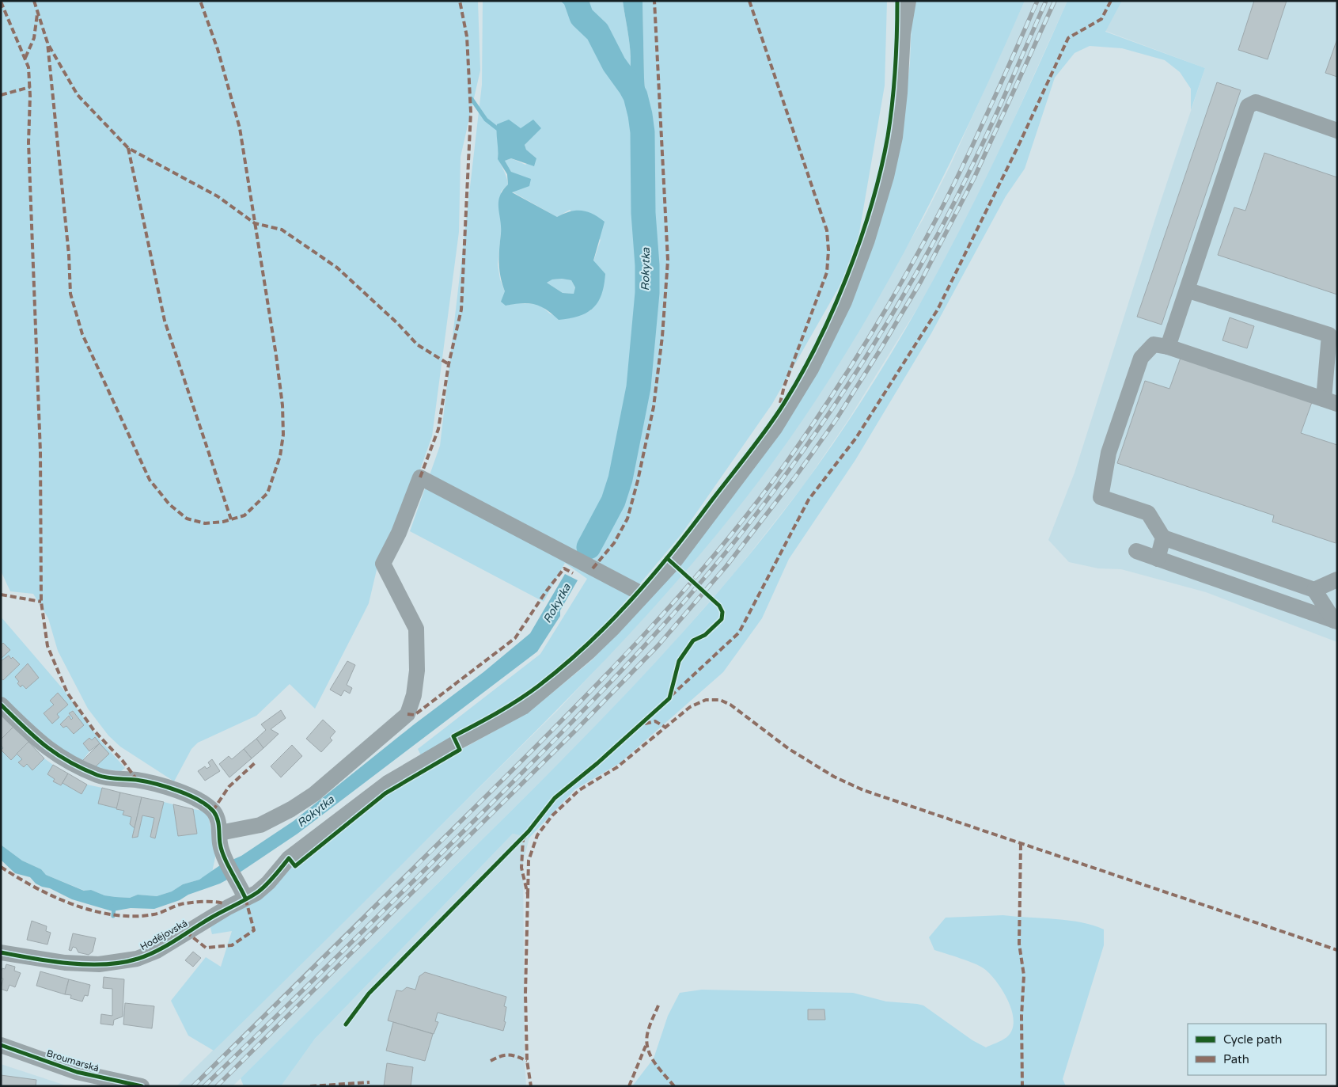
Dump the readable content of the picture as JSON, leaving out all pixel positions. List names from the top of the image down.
{
  "streets": {
    "street": ["Hodějovská", "Broumarská"]
  },
  "water": ["Rokytka"],
  "legend": ["Cycle path", "Path"]
}
